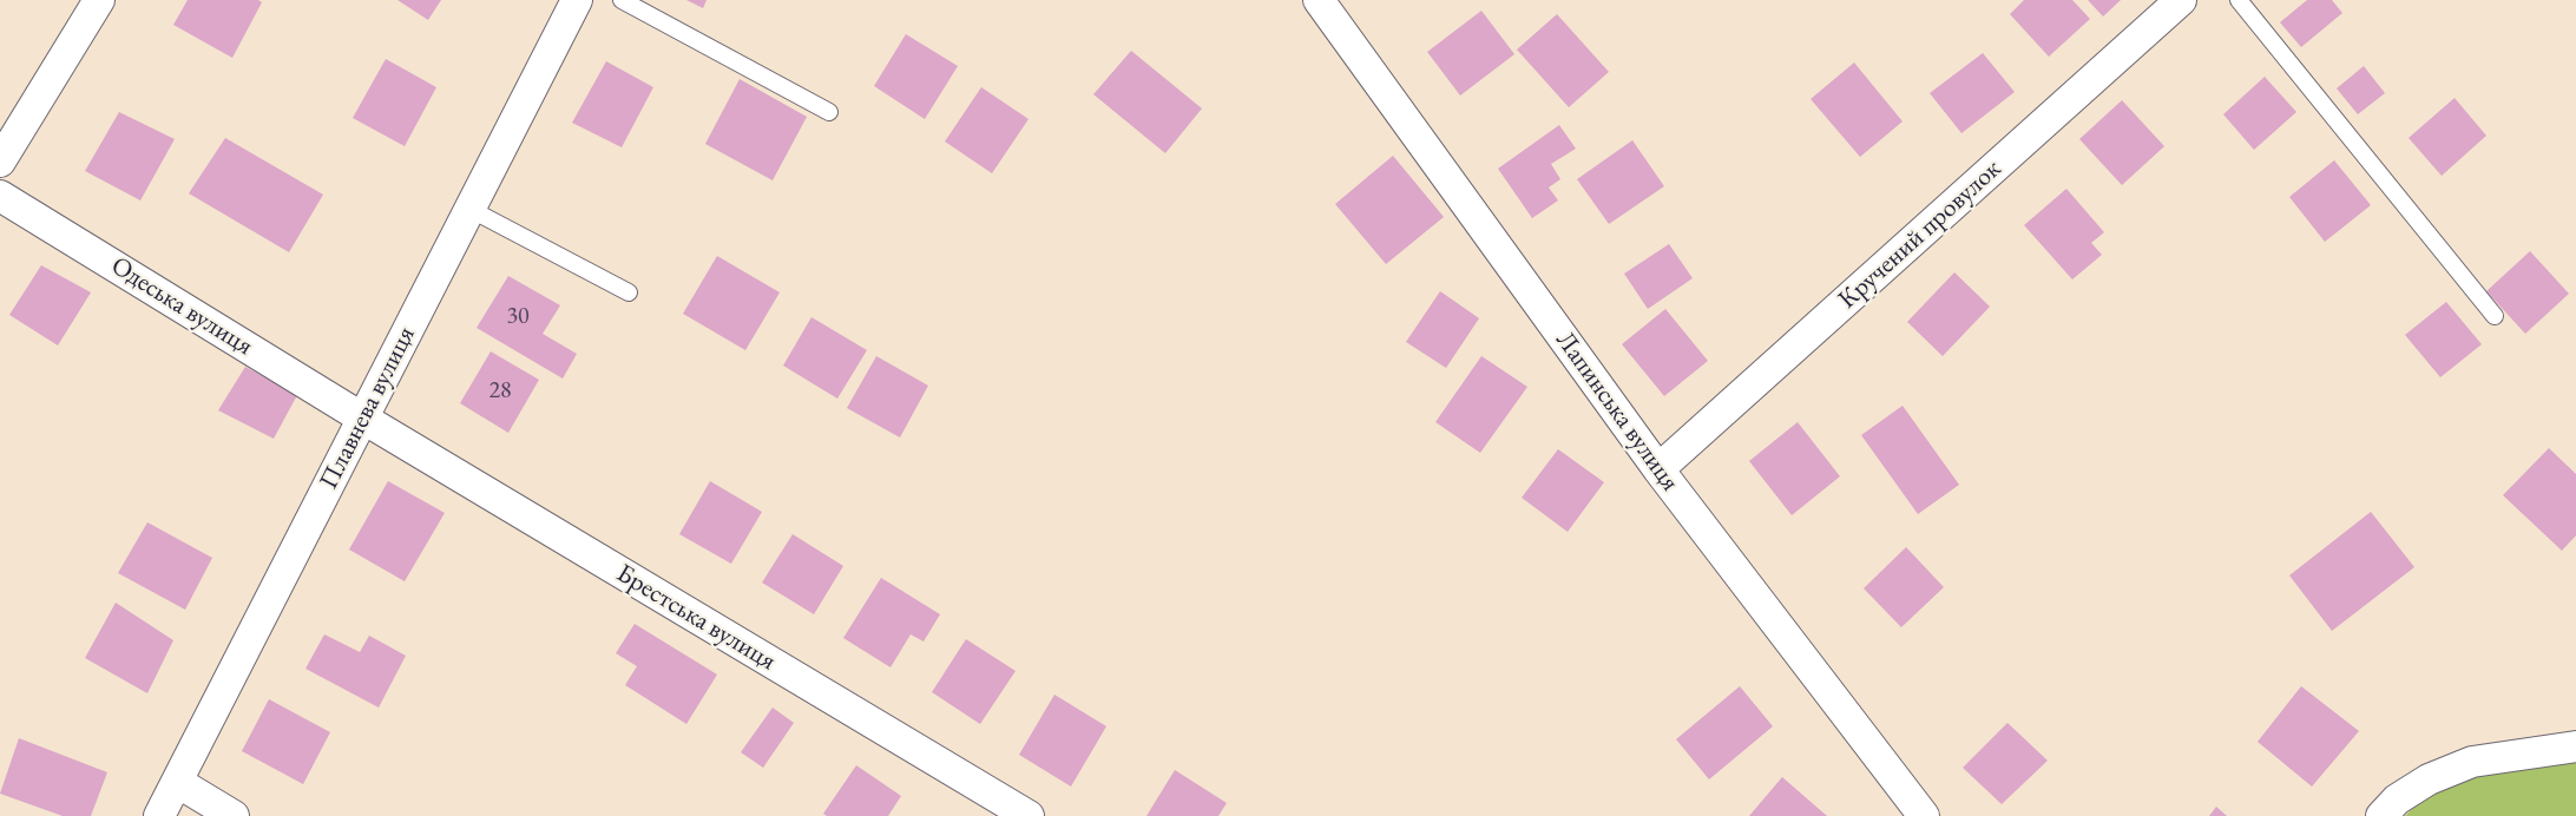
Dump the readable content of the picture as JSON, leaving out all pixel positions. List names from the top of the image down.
{
  "streets": {
    "street": [
      "Кручений провулок",
      "Одеська вулиця",
      "Плавнева вулиця",
      "Лапинська вулиця",
      "Брестська вулиця"
    ]
  },
  "crossings": [
    ["Кручений провулок", "Лапинська вулиця"],
    ["Одеська вулиця", "Плавнева вулиця"],
    ["Одеська вулиця", "Брестська вулиця"],
    ["Плавнева вулиця", "Брестська вулиця"]
  ],
  "house_numbers": ["30", "28"]
}
